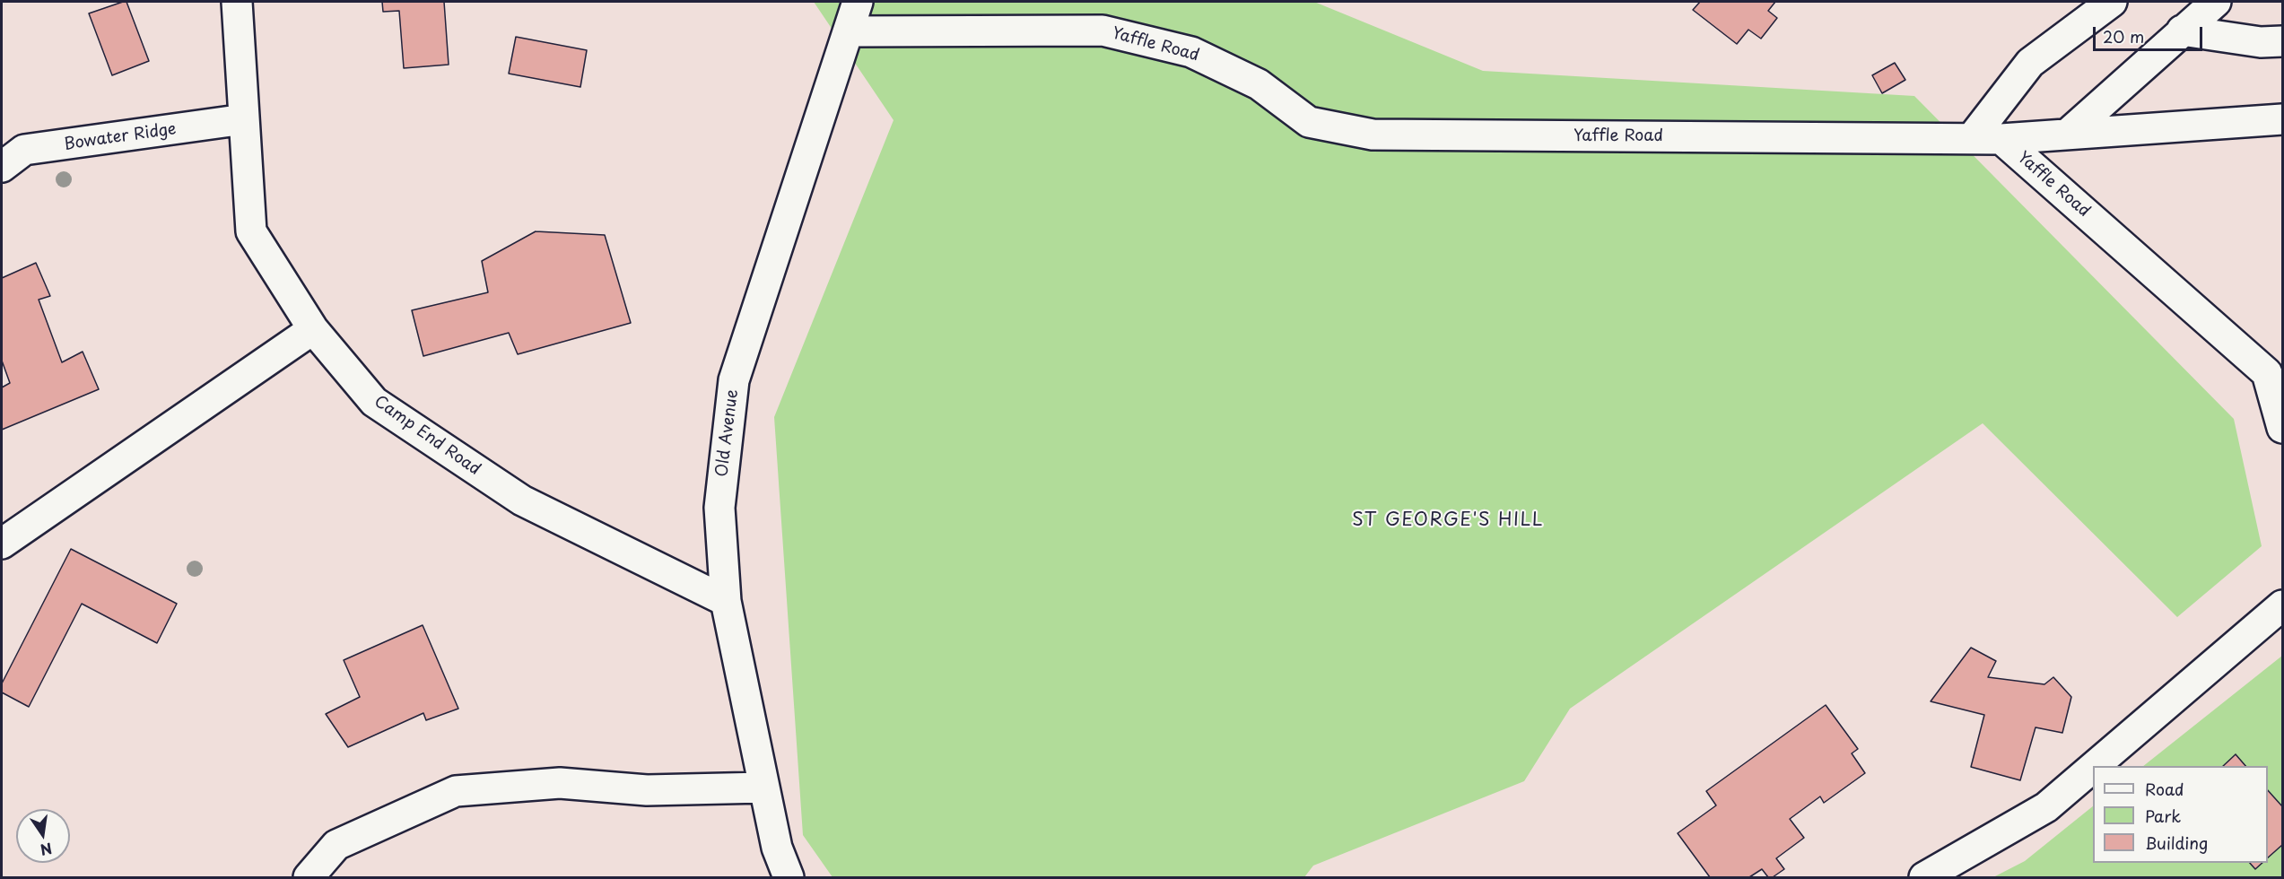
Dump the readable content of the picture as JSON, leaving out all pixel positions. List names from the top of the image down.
{
  "streets": {
    "street": [
      "Yaffle Road",
      "Bowater Ridge",
      "Old Avenue",
      "Camp End Road"
    ]
  },
  "crossings": [
    ["Yaffle Road", "Old Avenue"],
    ["Bowater Ridge", "Camp End Road"],
    ["Old Avenue", "Camp End Road"]
  ],
  "districts": ["ST GEORGE'S HILL"],
  "legend": ["Road", "Park", "Building"],
  "scale_bar": "20 m",
  "north": "bottom"
}
